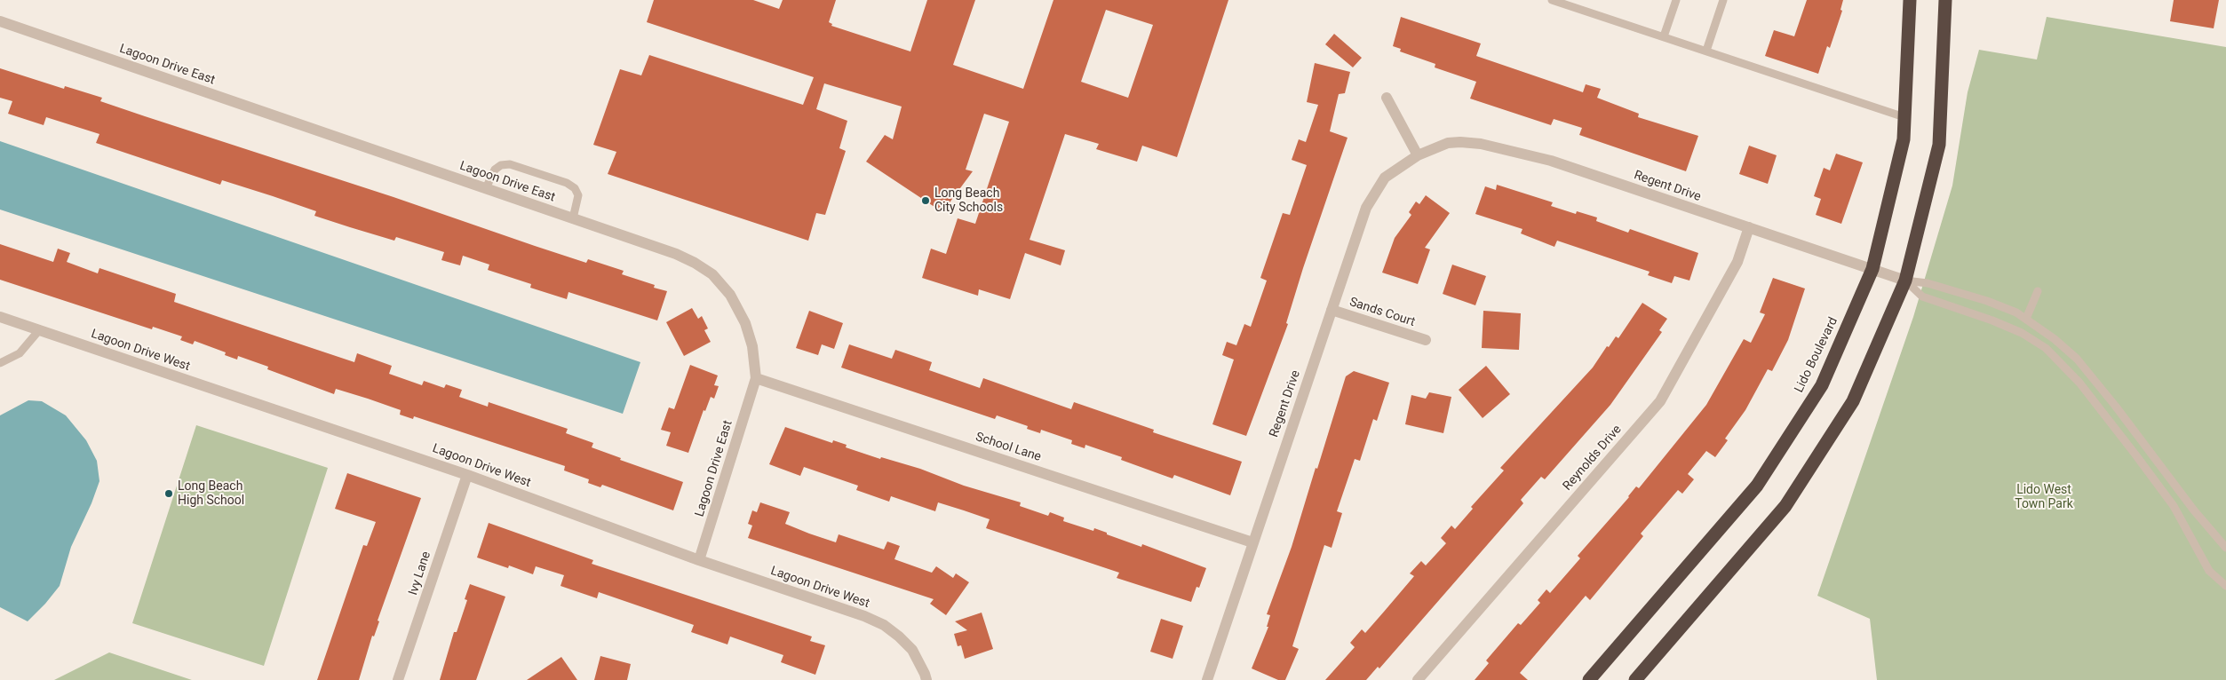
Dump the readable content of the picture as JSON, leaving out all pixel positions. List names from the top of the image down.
{
  "streets": {
    "highway": ["Lido Boulevard"],
    "street": [
      "Lagoon Drive East",
      "Regent Drive",
      "Sands Court",
      "Lagoon Drive West",
      "School Lane",
      "Reynolds Drive",
      "Ivy Lane"
    ]
  },
  "crossings": [
    ["Lagoon Drive East", "Lagoon Drive West"],
    ["Lagoon Drive East", "School Lane"],
    ["Regent Drive", "Sands Court"],
    ["Regent Drive", "Lido Boulevard"],
    ["Regent Drive", "School Lane"],
    ["Regent Drive", "Reynolds Drive"],
    ["Lagoon Drive West", "Ivy Lane"]
  ],
  "parks": ["Lido West Town Park"],
  "places": ["Long Beach City Schools", "Long Beach High School"]
}
